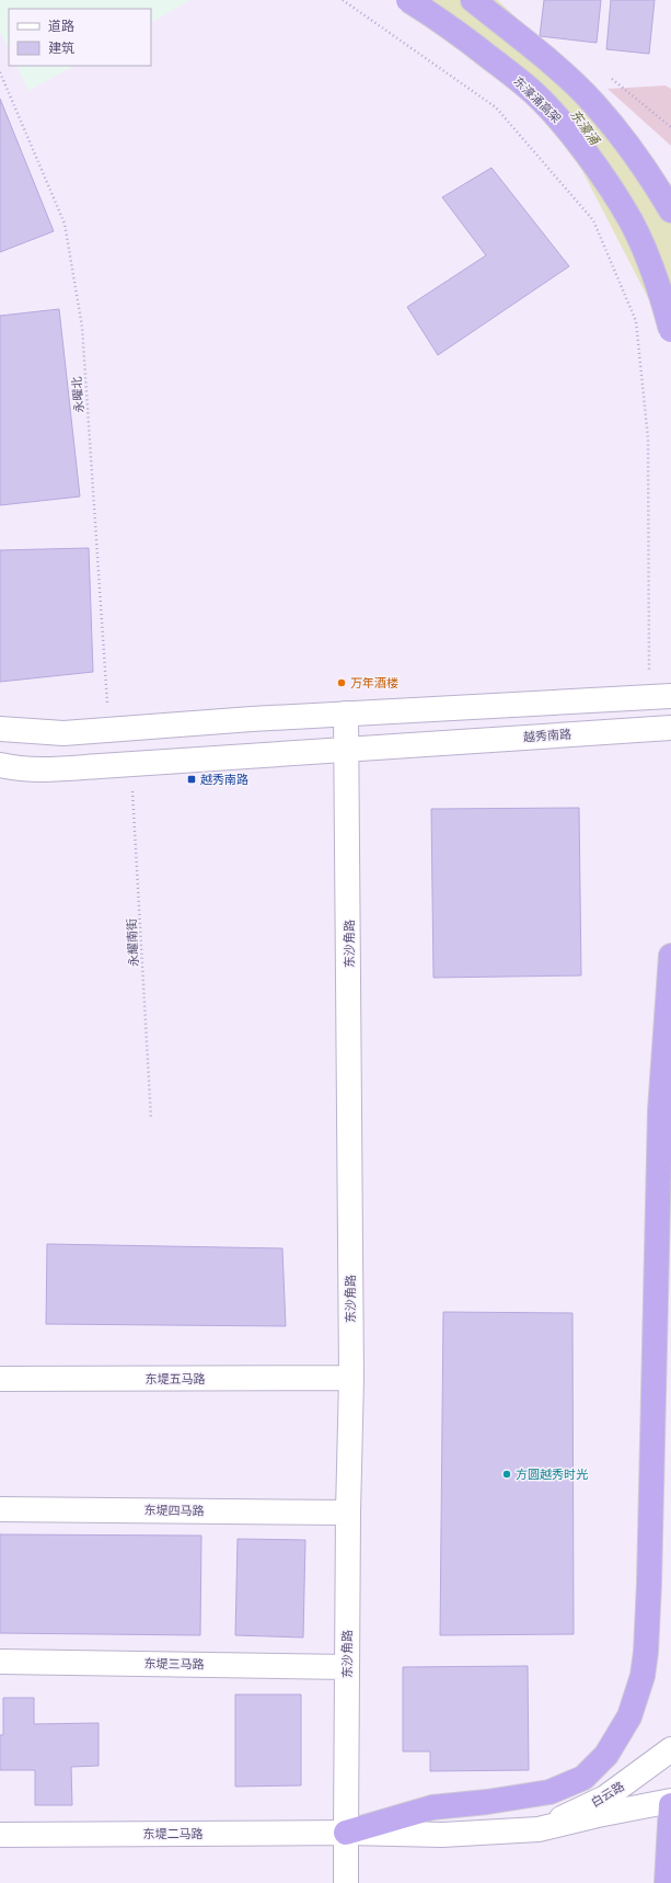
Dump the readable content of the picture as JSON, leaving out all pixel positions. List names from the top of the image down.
{
  "streets": {
    "highway": ["东濠涌高架"],
    "street": [
      "越秀南路",
      "东沙角路",
      "东堤五马路",
      "东堤四马路",
      "东堤三马路",
      "白云路",
      "东堤二马路"
    ],
    "path": ["永曜北", "永耀南街"]
  },
  "crossings": [
    ["越秀南路", "永耀南街"],
    ["越秀南路", "东沙角路"],
    ["东沙角路", "东堤五马路"],
    ["东沙角路", "东堤四马路"],
    ["东沙角路", "东堤三马路"],
    ["东沙角路", "东堤二马路"],
    ["白云路", "东堤二马路"]
  ],
  "water": ["东濠涌"],
  "places": {
    "other": ["万年酒楼", "方圆越秀时光"],
    "transit": ["越秀南路"]
  },
  "legend": ["道路", "建筑"]
}
